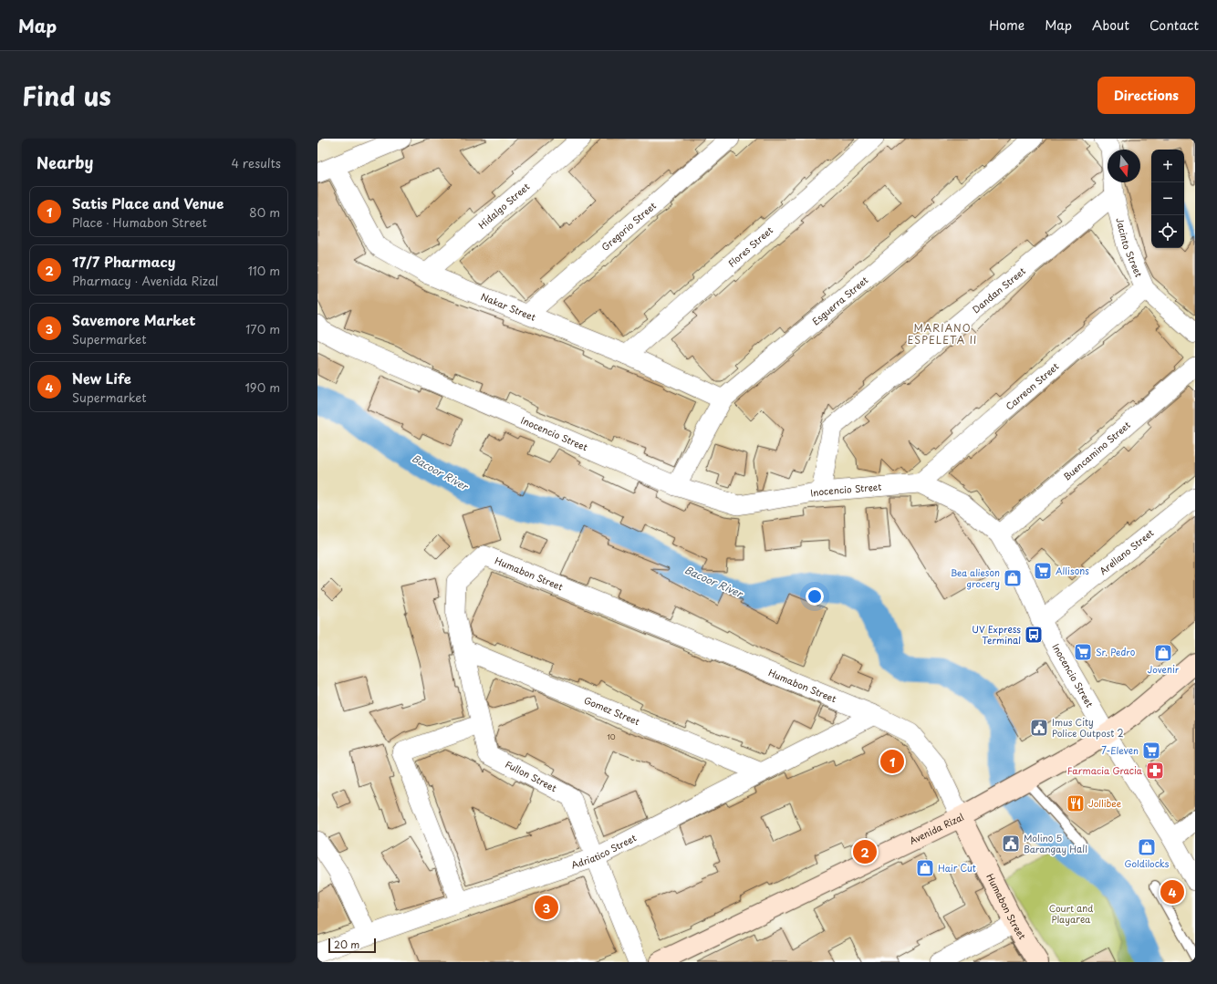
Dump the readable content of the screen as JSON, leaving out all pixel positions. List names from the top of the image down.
{
  "streets": {
    "main road": ["Humabon Street", "Avenida Rizal"],
    "street": [
      "Hidalgo Street",
      "Gregorio Street",
      "Flores Street",
      "Jacinto Street",
      "Dandan Street",
      "Esguerra Street",
      "Nakar Street",
      "Carreon Street",
      "Inocencio Street",
      "Buencamino Street",
      "Arellano Street",
      "Gomez Street",
      "Fullon Street",
      "Adriatico Street"
    ]
  },
  "crossings": [
    ["Hidalgo Street", "Nakar Street"],
    ["Gregorio Street", "Nakar Street"],
    ["Flores Street", "Nakar Street"],
    ["Jacinto Street", "Dandan Street"],
    ["Jacinto Street", "Carreon Street"],
    ["Dandan Street", "Inocencio Street"],
    ["Esguerra Street", "Nakar Street"],
    ["Esguerra Street", "Inocencio Street"],
    ["Carreon Street", "Inocencio Street"],
    ["Inocencio Street", "Buencamino Street"],
    ["Inocencio Street", "Arellano Street"],
    ["Inocencio Street", "Avenida Rizal"],
    ["Humabon Street", "Fullon Street"],
    ["Humabon Street", "Avenida Rizal"],
    ["Humabon Street", "Adriatico Street"],
    ["Gomez Street", "Fullon Street"],
    ["Gomez Street", "Adriatico Street"],
    ["Fullon Street", "Adriatico Street"]
  ],
  "districts": ["MARIANO ESPELETA II"],
  "water": ["Bacoor River"],
  "parks": ["Court and Playarea"],
  "places": {
    "supermarket": ["Allisons", "Sr. Pedro", "7-Eleven"],
    "shop": [
      "Bea alieson grocery",
      "Jovenir",
      "Goldilocks",
      "Hair Cut"
    ],
    "bus stop": ["UV Express Terminal"],
    "public building": ["Imus City Police Outpost 2", "Molino 5 Barangay Hall"],
    "pharmacy": ["Farmacia Gracia"],
    "restaurant": ["Jollibee"]
  },
  "house_numbers": ["10"],
  "scale_bar": "20 m",
  "north": "bottom",
  "page": {
    "header": "Map",
    "nav": [
      "Home",
      "Map",
      "About",
      "Contact"
    ],
    "title": "Find us",
    "buttons": "Directions",
    "heading": ["Nearby", "4 results"],
    "map_buttons": ["+", "−"],
    "list": [
      {
        "mark": "1",
        "name": "Satis Place and Venue",
        "note": "Place · Humabon Street",
        "value": "80 m"
      },
      {
        "mark": "2",
        "name": "17/7 Pharmacy",
        "note": "Pharmacy · Avenida Rizal",
        "value": "110 m"
      },
      {
        "mark": "3",
        "name": "Savemore Market",
        "note": "Supermarket",
        "value": "170 m"
      },
      {
        "mark": "4",
        "name": "New Life",
        "note": "Supermarket",
        "value": "190 m"
      }
    ],
    "pins": [
      "1",
      "2",
      "4",
      "3"
    ],
    "scale": "20 m"
  }
}
